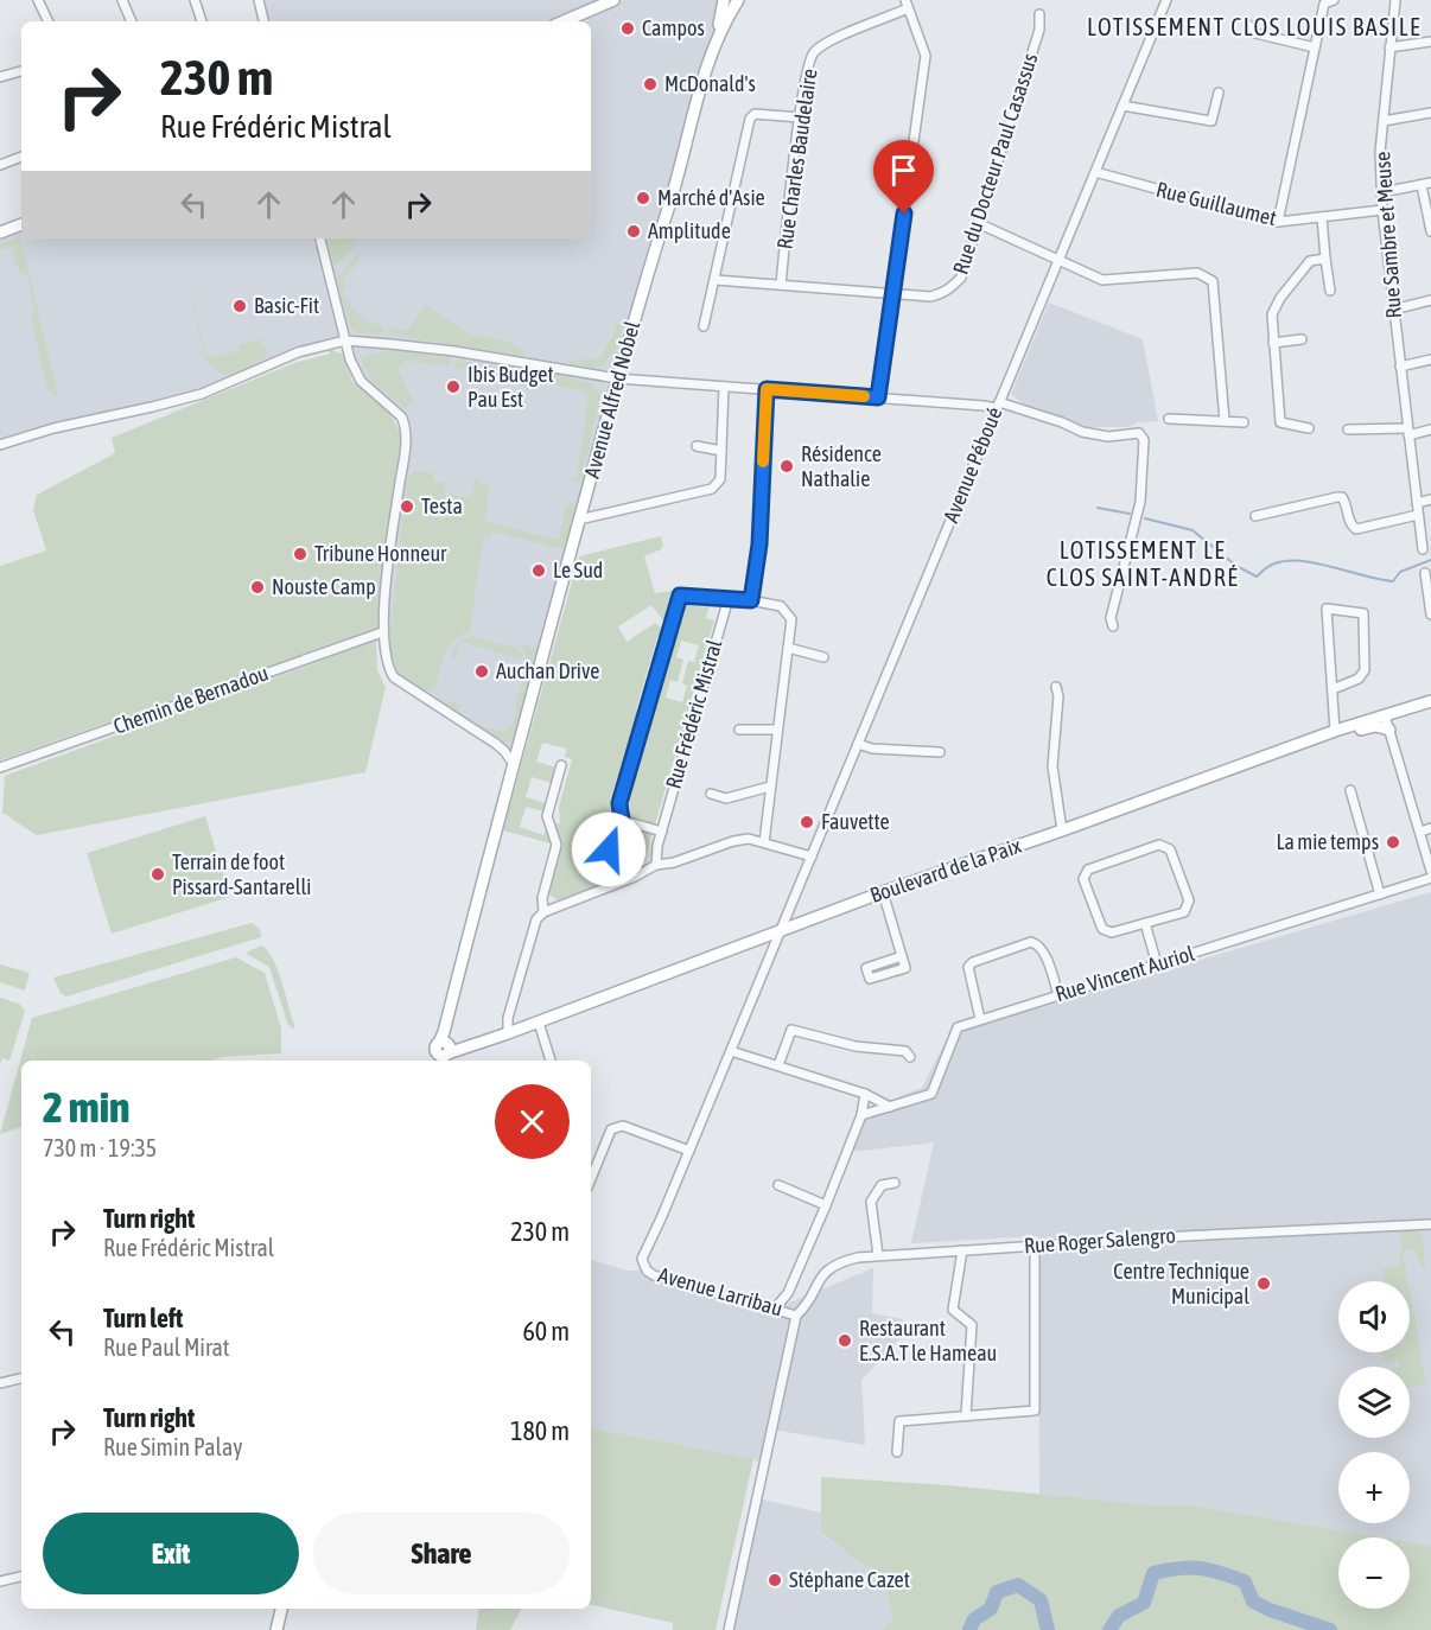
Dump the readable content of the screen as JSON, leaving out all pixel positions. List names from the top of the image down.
{
  "streets": {
    "main road": ["Avenue Alfred Nobel", "Boulevard de la Paix"],
    "street": [
      "Rue Charles Baudelaire",
      "Rue du Docteur Paul Casassus",
      "Rue Guillaumet",
      "Rue Sambre et Meuse",
      "Avenue Péboué",
      "Chemin de Bernadou",
      "Rue Frédéric Mistral",
      "Rue Vincent Auriol",
      "Rue Roger Salengro",
      "Avenue Larribau"
    ]
  },
  "crossings": [
    ["Rue Charles Baudelaire", "Rue du Docteur Paul Casassus"],
    ["Rue Guillaumet", "Rue Sambre et Meuse"],
    ["Rue Guillaumet", "Avenue Péboué"],
    ["Avenue Alfred Nobel", "Boulevard de la Paix"],
    ["Avenue Péboué", "Boulevard de la Paix"],
    ["Avenue Péboué", "Avenue Larribau"],
    ["Boulevard de la Paix", "Avenue Larribau"],
    ["Rue Roger Salengro", "Avenue Larribau"]
  ],
  "districts": ["LOTISSEMENT CLOS LOUIS BASILE", "LOTISSEMENT LE CLOS SAINT-ANDRÉ"],
  "places": [
    "Campos",
    "McDonald's",
    "Marché d'Asie",
    "Amplitude",
    "Basic-Fit",
    "Ibis Budget Pau Est",
    "Résidence Nathalie",
    "Testa",
    "Tribune Honneur",
    "Le Sud",
    "Nouste Camp",
    "Auchan Drive",
    "Fauvette",
    "La mie temps",
    "Terrain de foot Pissard-Santarelli",
    "Centre Technique Municipal",
    "Restaurant E.S.A.T le Hameau",
    "Stéphane Cazet"
  ],
  "page": {
    "turn": ["230 m", "Rue Frédéric Mistral"],
    "heading": ["2 min", "730 m · 19:35"],
    "list": [
      {
        "name": "Turn right",
        "note": "Rue Frédéric Mistral",
        "value": "230 m"
      },
      {
        "name": "Turn left",
        "note": "Rue Paul Mirat",
        "value": "60 m"
      },
      {
        "name": "Turn right",
        "note": "Rue Simin Palay",
        "value": "180 m"
      }
    ],
    "map_buttons": ["+", "−"],
    "buttons": ["Exit", "Share"]
  }
}
